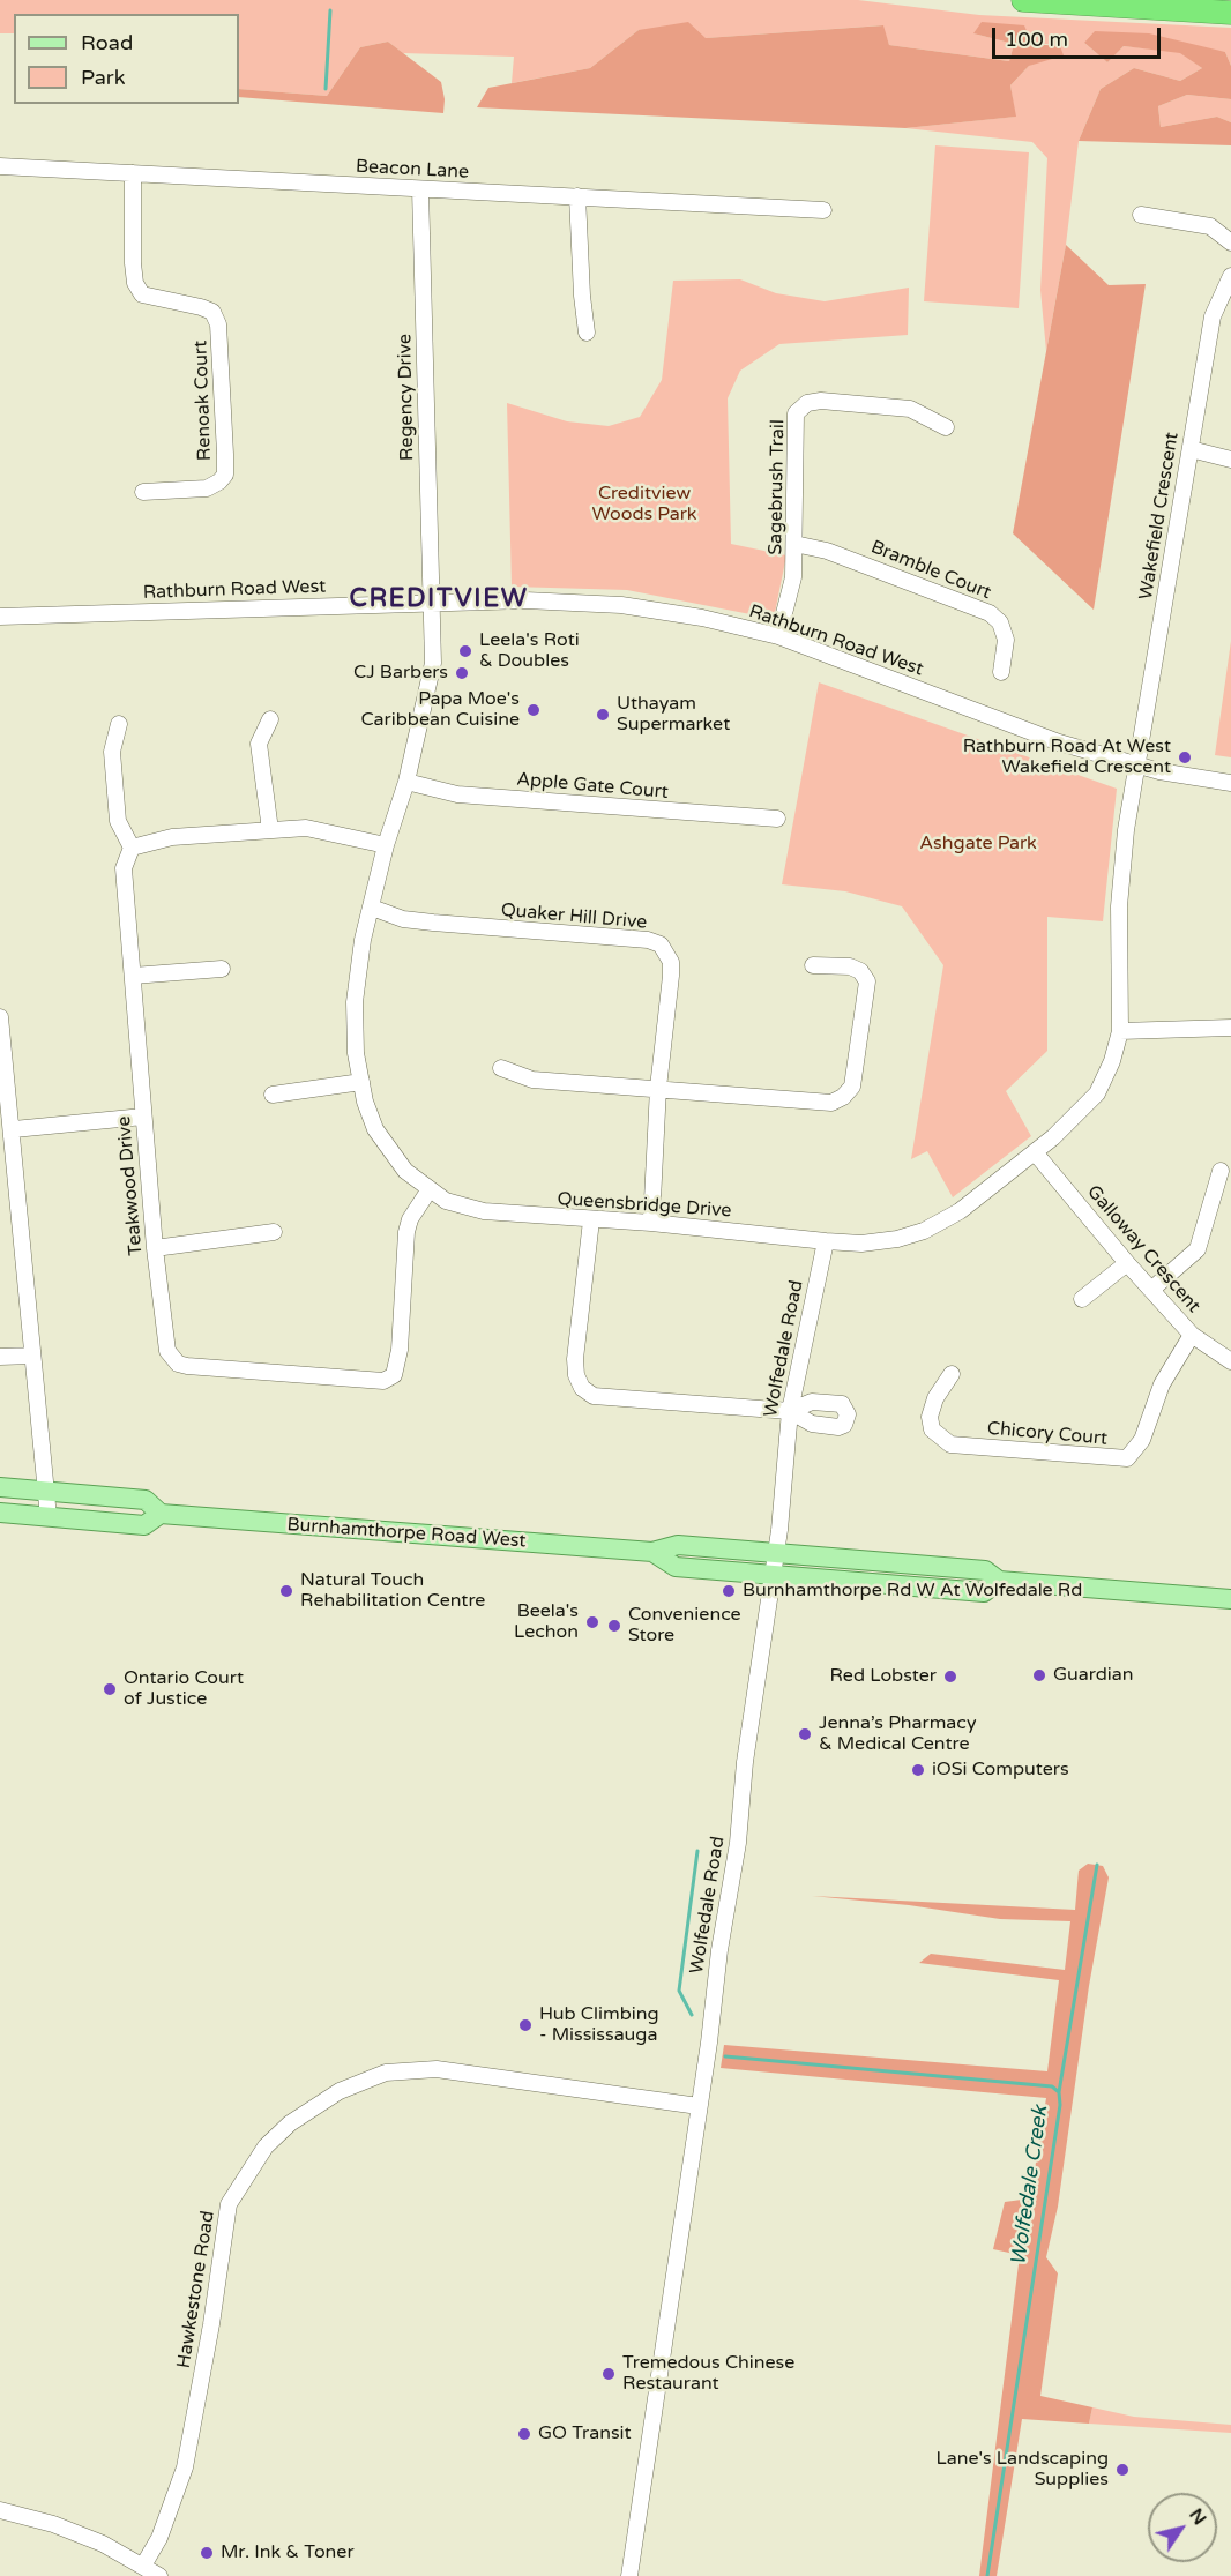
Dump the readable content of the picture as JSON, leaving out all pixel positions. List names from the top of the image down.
{
  "streets": {
    "main road": ["Burnhamthorpe Road West"],
    "street": [
      "Beacon Lane",
      "Regency Drive",
      "Renoak Court",
      "Sagebrush Trail",
      "Wakefield Crescent",
      "Bramble Court",
      "Rathburn Road West",
      "Apple Gate Court",
      "Quaker Hill Drive",
      "Teakwood Drive",
      "Queensbridge Drive",
      "Galloway Crescent",
      "Wolfedale Road",
      "Chicory Court",
      "Hawkestone Road"
    ]
  },
  "crossings": [
    ["Beacon Lane", "Regency Drive"],
    ["Beacon Lane", "Renoak Court"],
    ["Regency Drive", "Rathburn Road West"],
    ["Regency Drive", "Queensbridge Drive"],
    ["Sagebrush Trail", "Bramble Court"],
    ["Sagebrush Trail", "Rathburn Road West"],
    ["Wakefield Crescent", "Rathburn Road West"],
    ["Wakefield Crescent", "Queensbridge Drive"],
    ["Rathburn Road West", "Queensbridge Drive"],
    ["Apple Gate Court", "Queensbridge Drive"],
    ["Quaker Hill Drive", "Queensbridge Drive"],
    ["Teakwood Drive", "Queensbridge Drive"],
    ["Queensbridge Drive", "Galloway Crescent"],
    ["Queensbridge Drive", "Wolfedale Road"],
    ["Galloway Crescent", "Chicory Court"],
    ["Wolfedale Road", "Burnhamthorpe Road West"],
    ["Wolfedale Road", "Hawkestone Road"]
  ],
  "districts": ["CREDITVIEW"],
  "water": ["Wolfedale Creek"],
  "parks": ["Creditview Woods Park", "Ashgate Park"],
  "places": [
    "Leela's Roti & Doubles",
    "CJ Barbers",
    "Papa Moe's Caribbean Cuisine",
    "Uthayam Supermarket",
    "Rathburn Road At West Wakefield Crescent",
    "Natural Touch Rehabilitation Centre",
    "Burnhamthorpe Rd W At Wolfedale Rd",
    "Beela's Lechon",
    "Convenience Store",
    "Guardian",
    "Red Lobster",
    "Ontario Court of Justice",
    "Jenna’s Pharmacy & Medical Centre",
    "iOSi Computers",
    "Hub Climbing - Mississauga",
    "Tremedous Chinese Restaurant",
    "GO Transit",
    "Lane's Landscaping Supplies",
    "Mr. Ink & Toner"
  ],
  "legend": ["Road", "Park"],
  "scale_bar": "100 m",
  "north": "top right"
}
